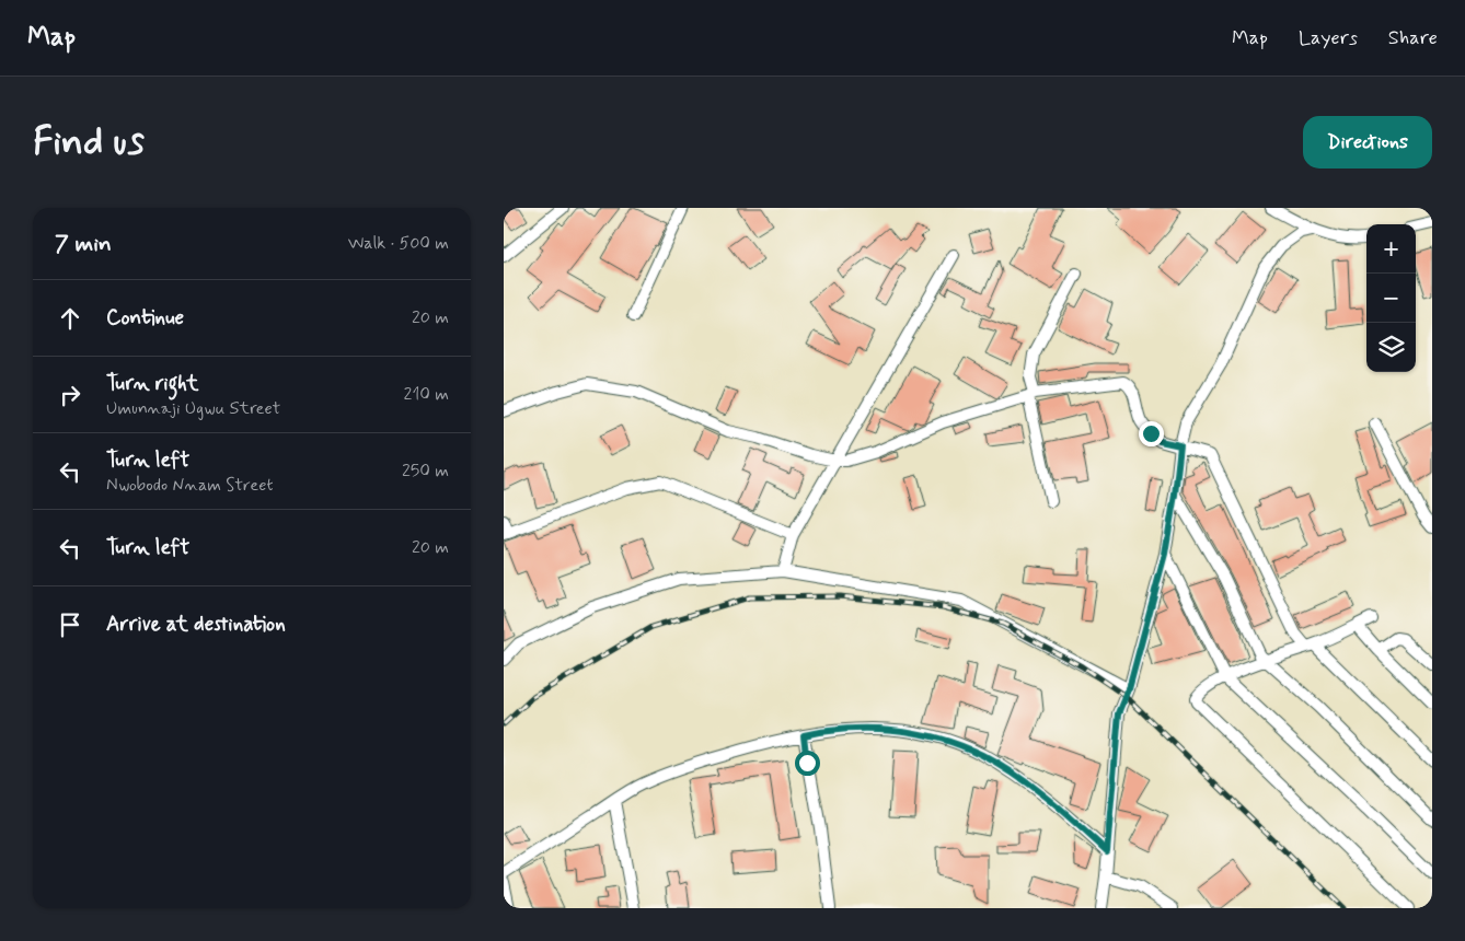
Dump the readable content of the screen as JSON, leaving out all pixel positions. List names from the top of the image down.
{
  "page": {
    "header": "Map",
    "nav": ["Map", "Layers", "Share"],
    "buttons": "Directions",
    "title": "Find us",
    "heading": ["7 min", "Walk · 500 m"],
    "map_buttons": ["+", "−"],
    "list": [
      ["Continue", "20 m"],
      ["Turn right", "Umunnaji Ugwu Street", "210 m"],
      ["Turn left", "Nwobodo Nnam Street", "250 m"],
      ["Turn left", "20 m"],
      "Arrive at destination"
    ]
  }
}
